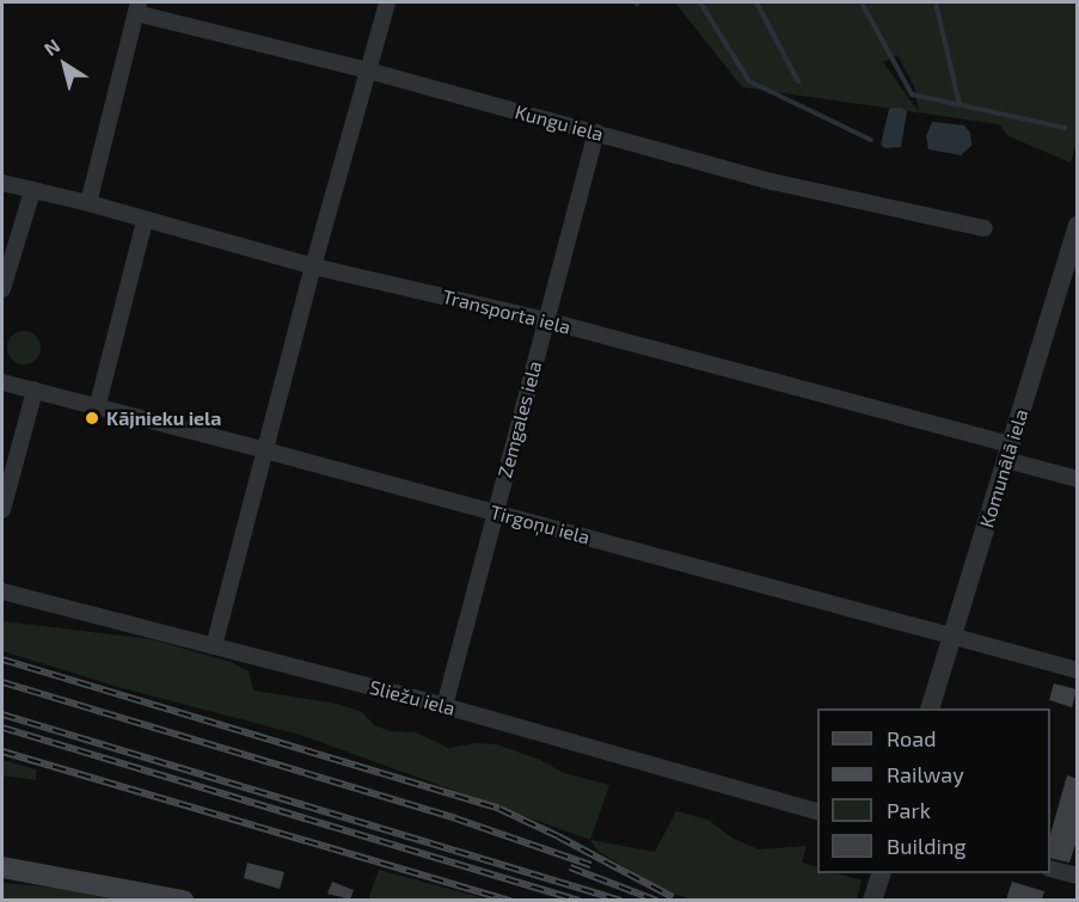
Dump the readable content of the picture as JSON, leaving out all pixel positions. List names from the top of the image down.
{
  "streets": {
    "street": [
      "Kungu iela",
      "Transporta iela",
      "Zemgales iela",
      "Komunālā iela",
      "Tirgoņu iela",
      "Sliežu iela"
    ]
  },
  "crossings": [
    ["Kungu iela", "Zemgales iela"],
    ["Transporta iela", "Zemgales iela"],
    ["Transporta iela", "Komunālā iela"],
    ["Zemgales iela", "Tirgoņu iela"],
    ["Zemgales iela", "Sliežu iela"],
    ["Komunālā iela", "Tirgoņu iela"]
  ],
  "places": ["Kājnieku iela"],
  "legend": [
    "Road",
    "Railway",
    "Park",
    "Building"
  ],
  "north": "top left"
}
